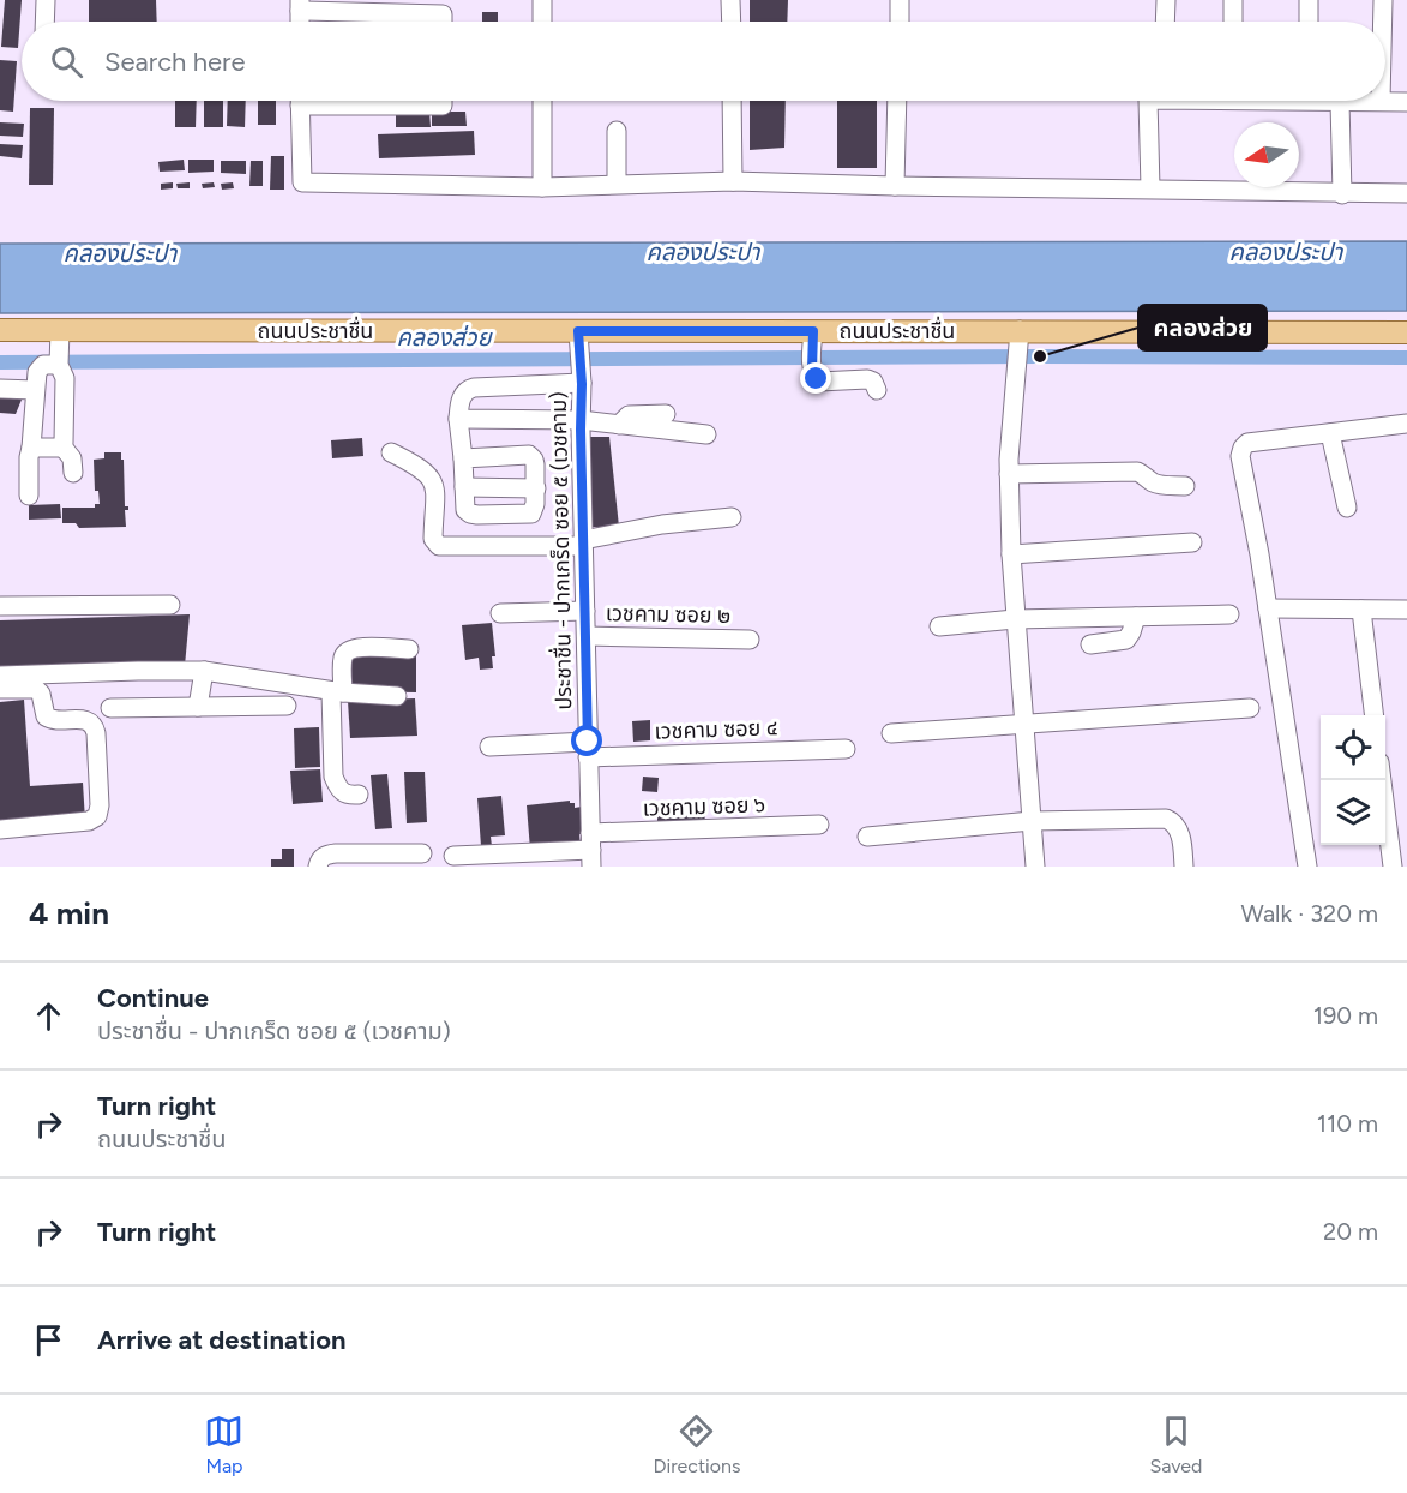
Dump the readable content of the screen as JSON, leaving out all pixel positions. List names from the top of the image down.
{
  "streets": {
    "main road": ["ถนนประชาชื่น"],
    "street": [
      "ประชาชื่น - ปากเกร็ด ซอย ๕ (เวชคาม)",
      "เวชคาม ซอย ๒",
      "เวชคาม ซอย ๔",
      "เวชคาม ซอย ๖"
    ]
  },
  "crossings": [
    ["ถนนประชาชื่น", "ประชาชื่น - ปากเกร็ด ซอย ๕ (เวชคาม)"],
    ["ประชาชื่น - ปากเกร็ด ซอย ๕ (เวชคาม)", "เวชคาม ซอย ๒"],
    ["ประชาชื่น - ปากเกร็ด ซอย ๕ (เวชคาม)", "เวชคาม ซอย ๔"],
    ["ประชาชื่น - ปากเกร็ด ซอย ๕ (เวชคาม)", "เวชคาม ซอย ๖"]
  ],
  "water": ["คลองประปา", "คลองส่วย"],
  "places": ["คลองส่วย"],
  "north": "left",
  "page": {
    "search": "Search here",
    "heading": ["4 min", "Walk · 320 m"],
    "list": [
      ["Continue", "ประชาชื่น - ปากเกร็ด ซอย ๕ (เวชคาม)", "190 m"],
      ["Turn right", "ถนนประชาชื่น", "110 m"],
      ["Turn right", "20 m"],
      "Arrive at destination"
    ],
    "nav": ["Map", "Directions", "Saved"]
  }
}
